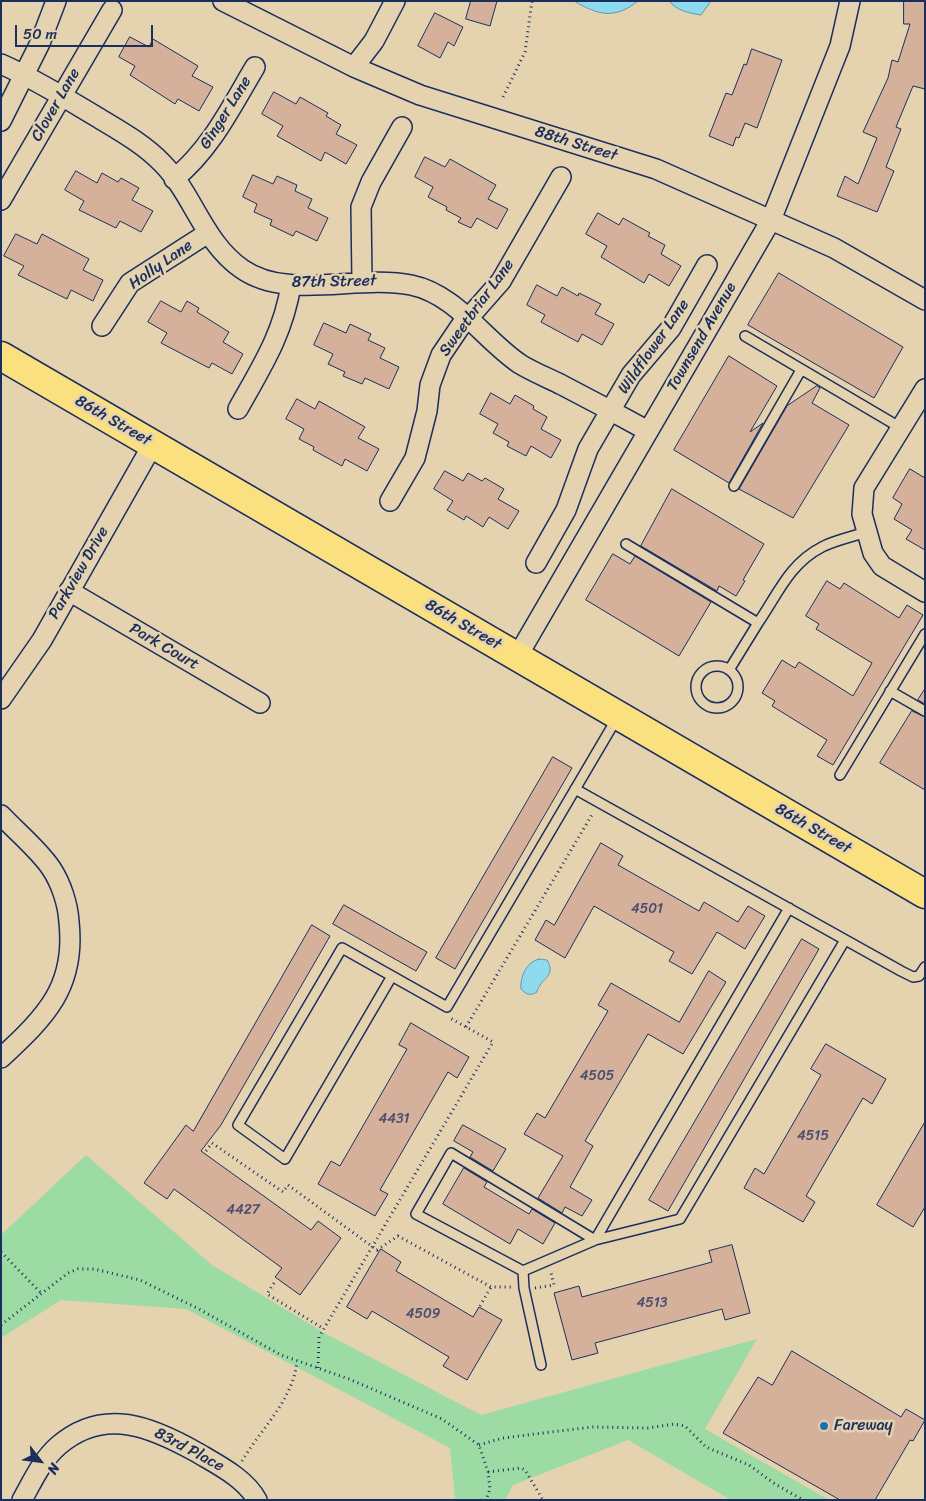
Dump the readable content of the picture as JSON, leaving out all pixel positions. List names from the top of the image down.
{
  "streets": {
    "main road": ["86th Street"],
    "street": [
      "Clover Lane",
      "Ginger Lane",
      "88th Street",
      "Holly Lane",
      "87th Street",
      "Sweetbriar Lane",
      "Townsend Avenue",
      "Wildflower Lane",
      "Parkview Drive",
      "Park Court",
      "83rd Place"
    ]
  },
  "crossings": [
    ["Clover Lane", "87th Street"],
    ["Ginger Lane", "87th Street"],
    ["88th Street", "Townsend Avenue"],
    ["Holly Lane", "87th Street"],
    ["87th Street", "Sweetbriar Lane"],
    ["87th Street", "Townsend Avenue"],
    ["87th Street", "Wildflower Lane"],
    ["Townsend Avenue", "86th Street"],
    ["86th Street", "Parkview Drive"],
    ["Parkview Drive", "Park Court"]
  ],
  "places": ["Fareway"],
  "house_numbers": [
    "4501",
    "4505",
    "4431",
    "4515",
    "4427",
    "4513",
    "4509"
  ],
  "scale_bar": "50 m",
  "north": "bottom right"
}
